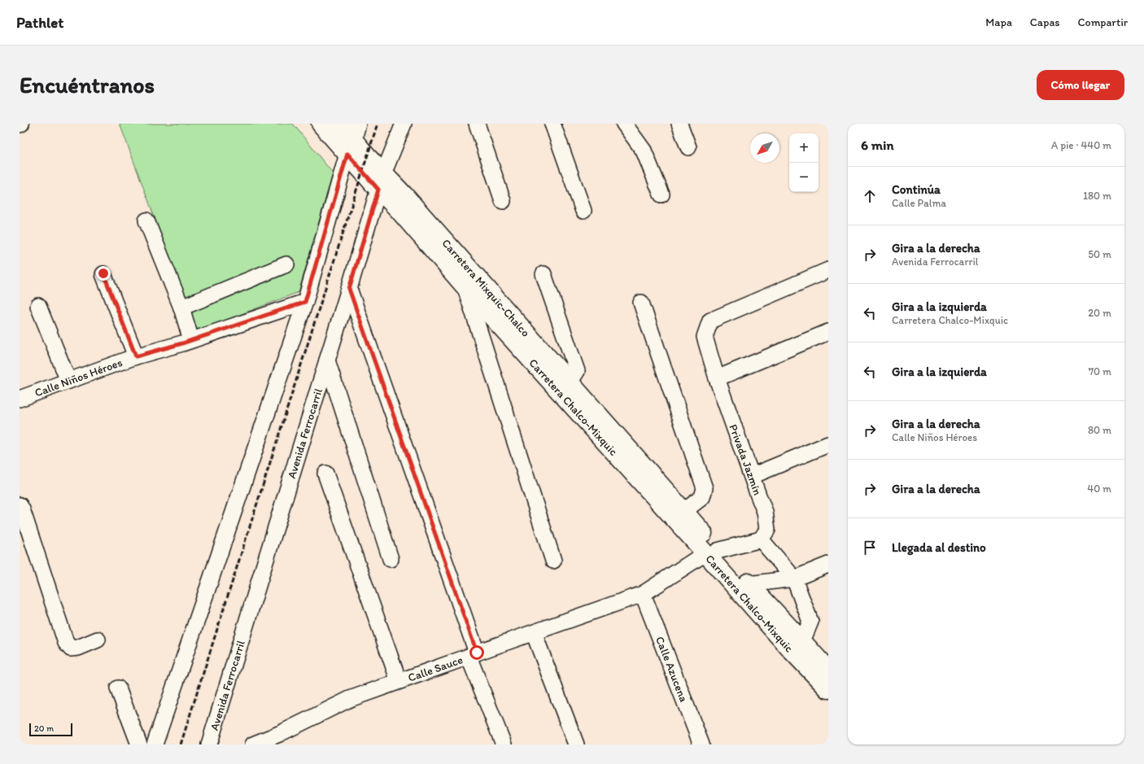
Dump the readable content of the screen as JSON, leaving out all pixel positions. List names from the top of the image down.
{
  "streets": {
    "main road": ["Carretera Mixquic-Chalco", "Carretera Chalco-Mixquic"],
    "street": [
      "Calle Niños Héroes",
      "Avenida Ferrocarril",
      "Privada Jazmín",
      "Calle Sauce",
      "Calle Azucena"
    ]
  },
  "crossings": [
    ["Carretera Mixquic-Chalco", "Carretera Chalco-Mixquic"],
    ["Carretera Mixquic-Chalco", "Avenida Ferrocarril"],
    ["Carretera Mixquic-Chalco", "Calle Sauce"],
    ["Carretera Chalco-Mixquic", "Avenida Ferrocarril"],
    ["Carretera Chalco-Mixquic", "Calle Sauce"],
    ["Calle Sauce", "Calle Azucena"]
  ],
  "scale_bar": "20 m",
  "north": "bottom left",
  "page": {
    "header": "Pathlet",
    "nav": ["Mapa", "Capas", "Compartir"],
    "buttons": "Cómo llegar",
    "title": "Encuéntranos",
    "heading": ["6 min", "A pie · 440 m"],
    "map_buttons": ["+", "−"],
    "list": [
      ["Continúa", "Calle Palma", "180 m"],
      ["Gira a la derecha", "Avenida Ferrocarril", "50 m"],
      ["Gira a la izquierda", "Carretera Chalco-Mixquic", "20 m"],
      ["Gira a la izquierda", "70 m"],
      ["Gira a la derecha", "Calle Niños Héroes", "80 m"],
      ["Gira a la derecha", "40 m"],
      "Llegada al destino"
    ],
    "scale": "20 m"
  }
}
